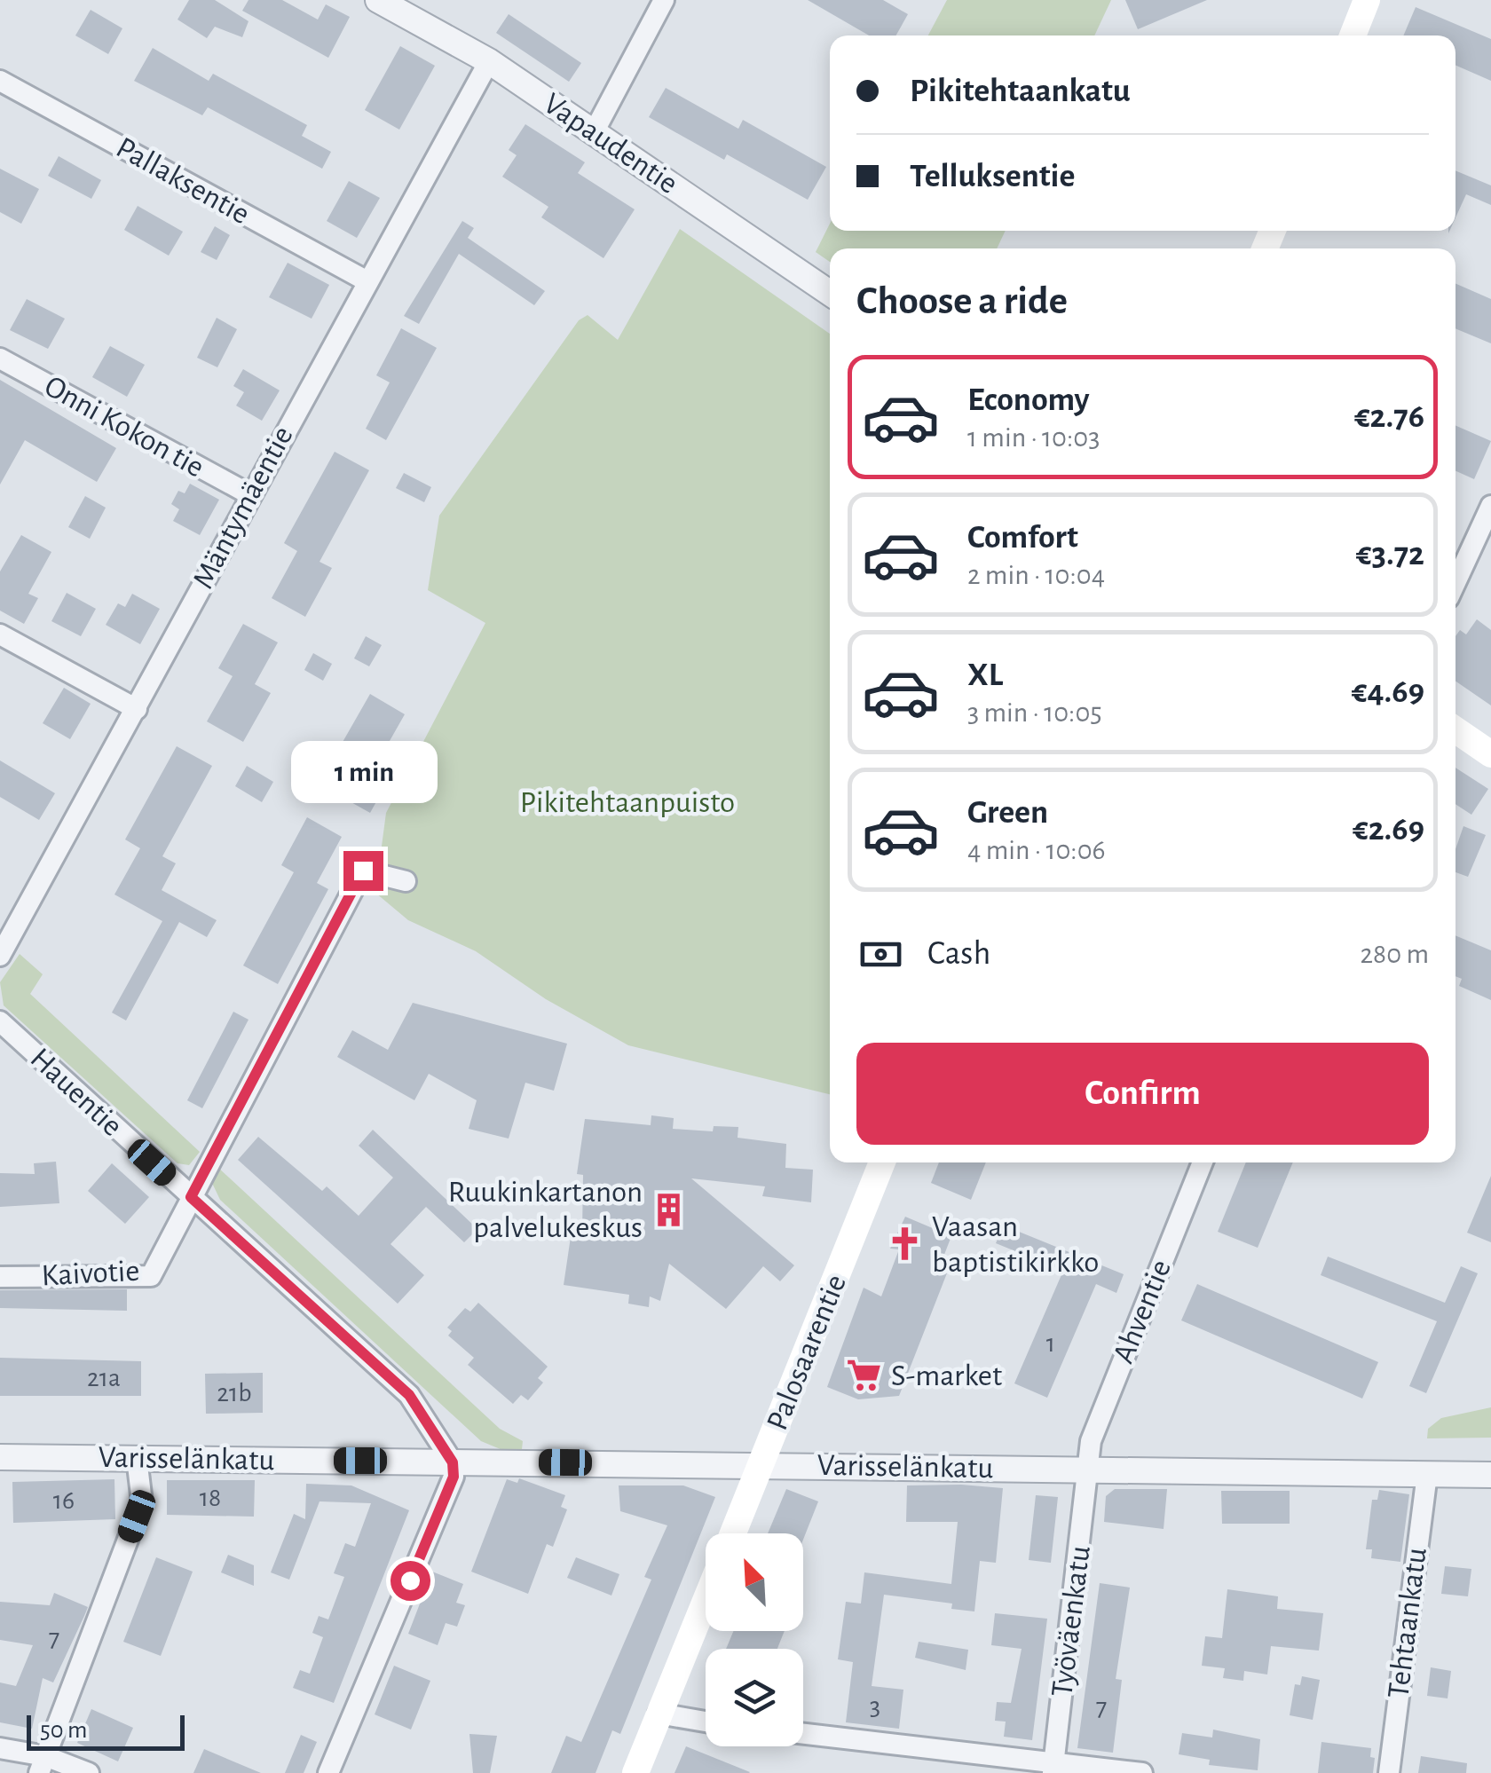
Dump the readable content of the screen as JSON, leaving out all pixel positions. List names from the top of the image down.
{
  "streets": {
    "main road": ["Palosaarentie"],
    "street": [
      "Vapaudentie",
      "Pallaksentie",
      "Onni Kokon tie",
      "Mäntymäentie",
      "Hauentie",
      "Kaivotie",
      "Ahventie",
      "Varisselänkatu",
      "Työväenkatu",
      "Tehtaankatu"
    ]
  },
  "crossings": [
    ["Vapaudentie", "Mäntymäentie"],
    ["Pallaksentie", "Mäntymäentie"],
    ["Onni Kokon tie", "Mäntymäentie"],
    ["Hauentie", "Kaivotie"],
    ["Hauentie", "Varisselänkatu"],
    ["Ahventie", "Varisselänkatu"],
    ["Ahventie", "Työväenkatu"],
    ["Palosaarentie", "Varisselänkatu"],
    ["Varisselänkatu", "Työväenkatu"],
    ["Varisselänkatu", "Tehtaankatu"]
  ],
  "parks": ["Pikitehtaanpuisto"],
  "places": {
    "building": ["Ruukinkartanon palvelukeskus"],
    "church": ["Vaasan baptistikirkko"],
    "supermarket": ["S-market"]
  },
  "house_numbers": [
    "1",
    "21a",
    "21b",
    "18",
    "16",
    "7",
    "3",
    "7"
  ],
  "scale_bar": "50 m",
  "north": "top left",
  "page": {
    "banner": ["Pikitehtaankatu", "Telluksentie"],
    "heading": "Choose a ride",
    "list": [
      {
        "name": "Economy",
        "note": "1 min · 10:03",
        "value": "€2.76"
      },
      {
        "name": "Comfort",
        "note": "2 min · 10:04",
        "value": "€3.72"
      },
      {
        "name": "XL",
        "note": "3 min · 10:05",
        "value": "€4.69"
      },
      {
        "name": "Green",
        "note": "4 min · 10:06",
        "value": "€2.69"
      }
    ],
    "bubble": "1 min",
    "pay": ["Cash", "280 m"],
    "buttons": "Confirm",
    "scale": "50 m"
  }
}
